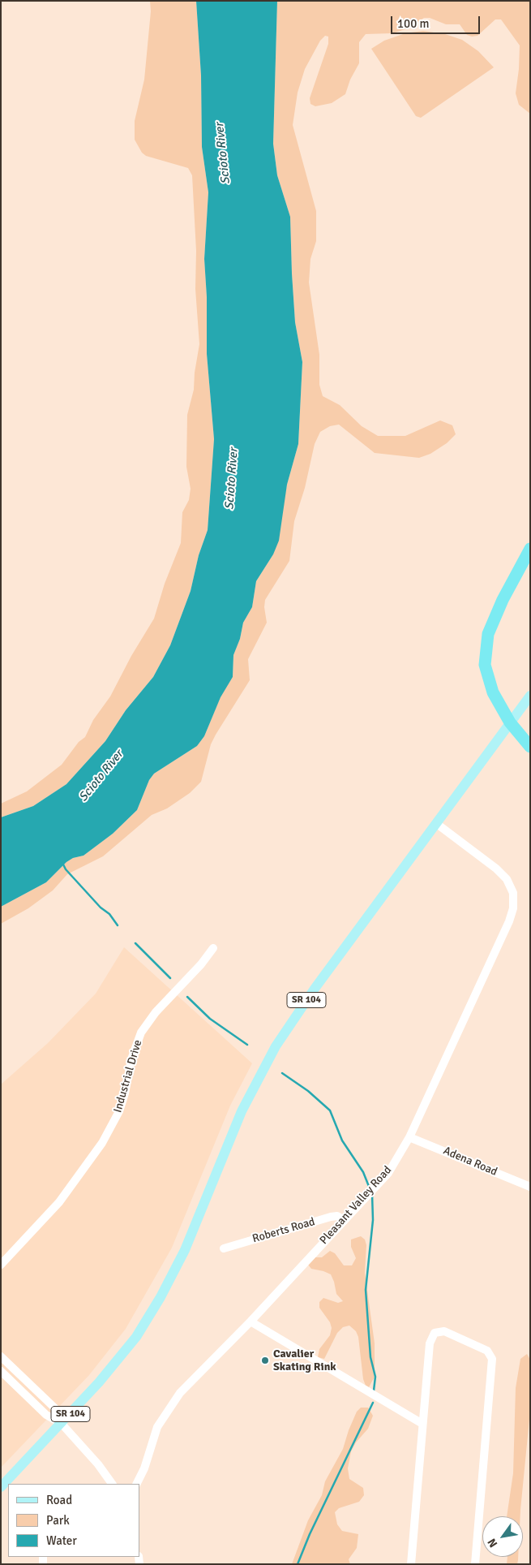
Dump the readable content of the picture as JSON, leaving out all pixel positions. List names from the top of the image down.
{
  "streets": {
    "main road": ["SR 104"],
    "street": [
      "Industrial Drive",
      "Adena Road",
      "Pleasant Valley Road",
      "Roberts Road"
    ]
  },
  "crossings": [
    ["SR 104", "Pleasant Valley Road"],
    ["Adena Road", "Pleasant Valley Road"],
    ["Pleasant Valley Road", "Roberts Road"]
  ],
  "water": ["Scioto River"],
  "places": ["Cavalier Skating Rink"],
  "legend": ["Road", "Park", "Water"],
  "scale_bar": "100 m",
  "north": "bottom left"
}
